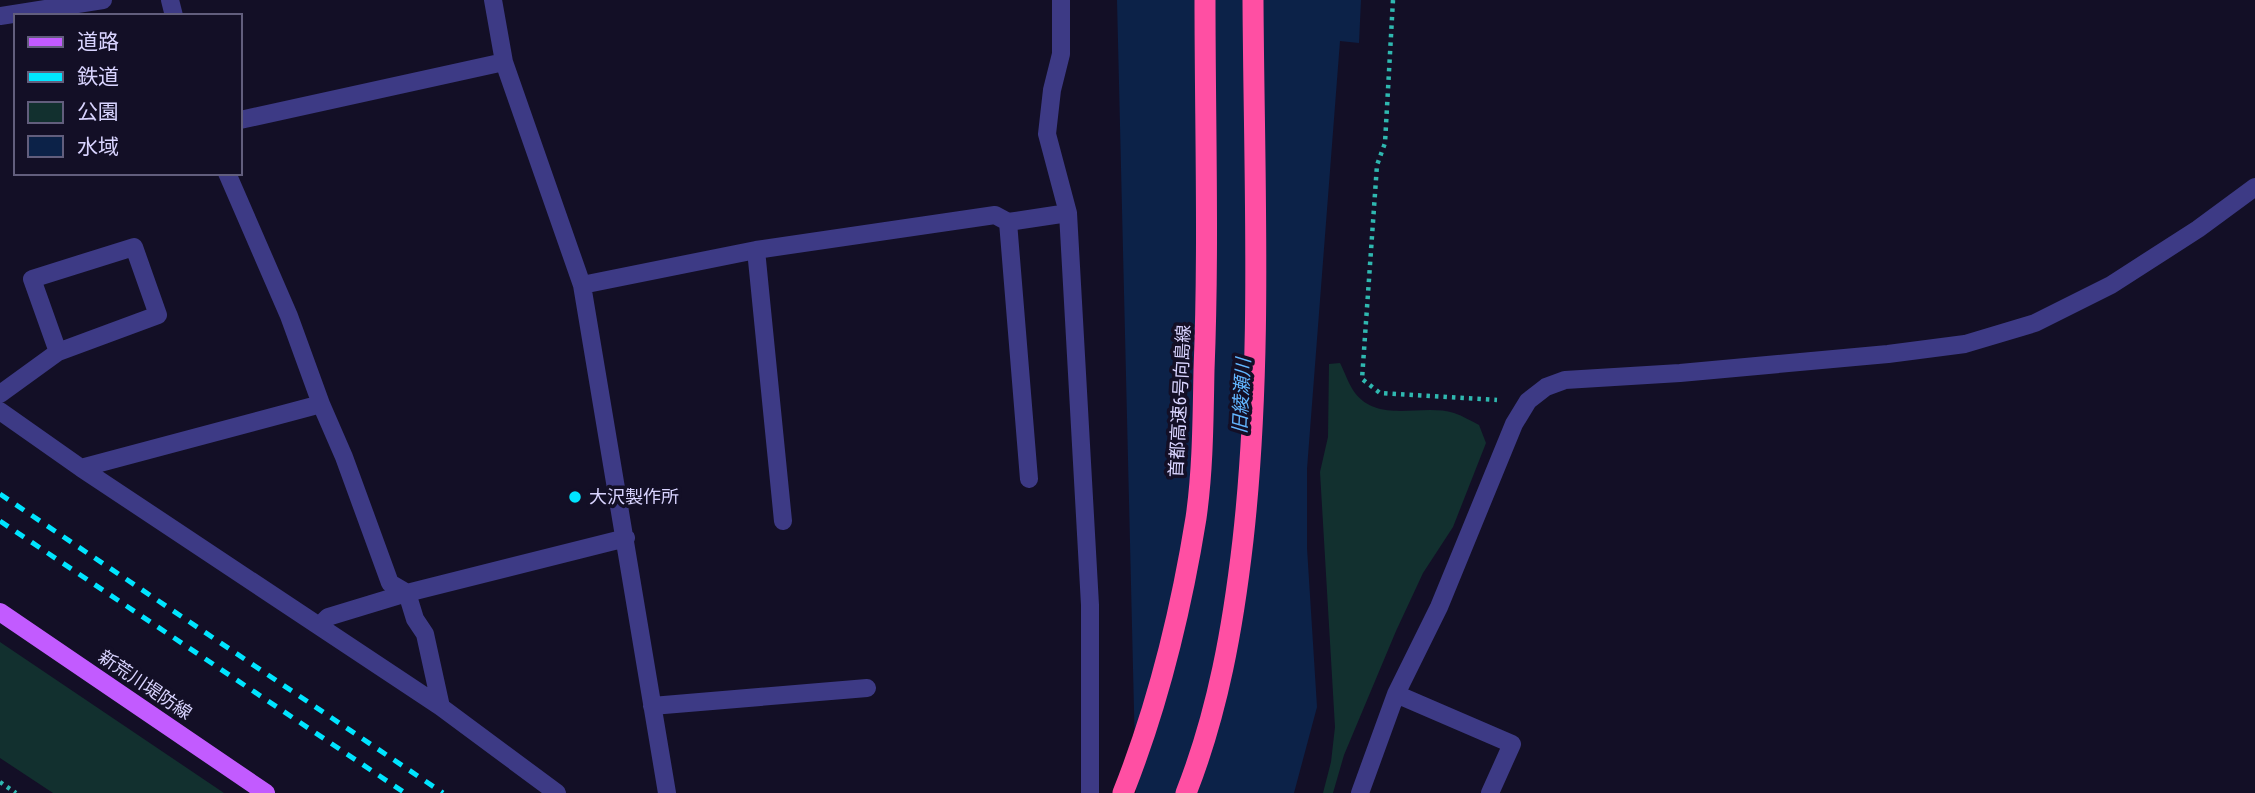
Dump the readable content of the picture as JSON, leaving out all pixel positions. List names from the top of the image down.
{
  "streets": {
    "highway": ["首都高速6号向島線"],
    "main road": ["新荒川堤防線"]
  },
  "water": ["旧綾瀬川"],
  "places": ["大沢製作所"],
  "legend": [
    "道路",
    "鉄道",
    "公園",
    "水域"
  ]
}
